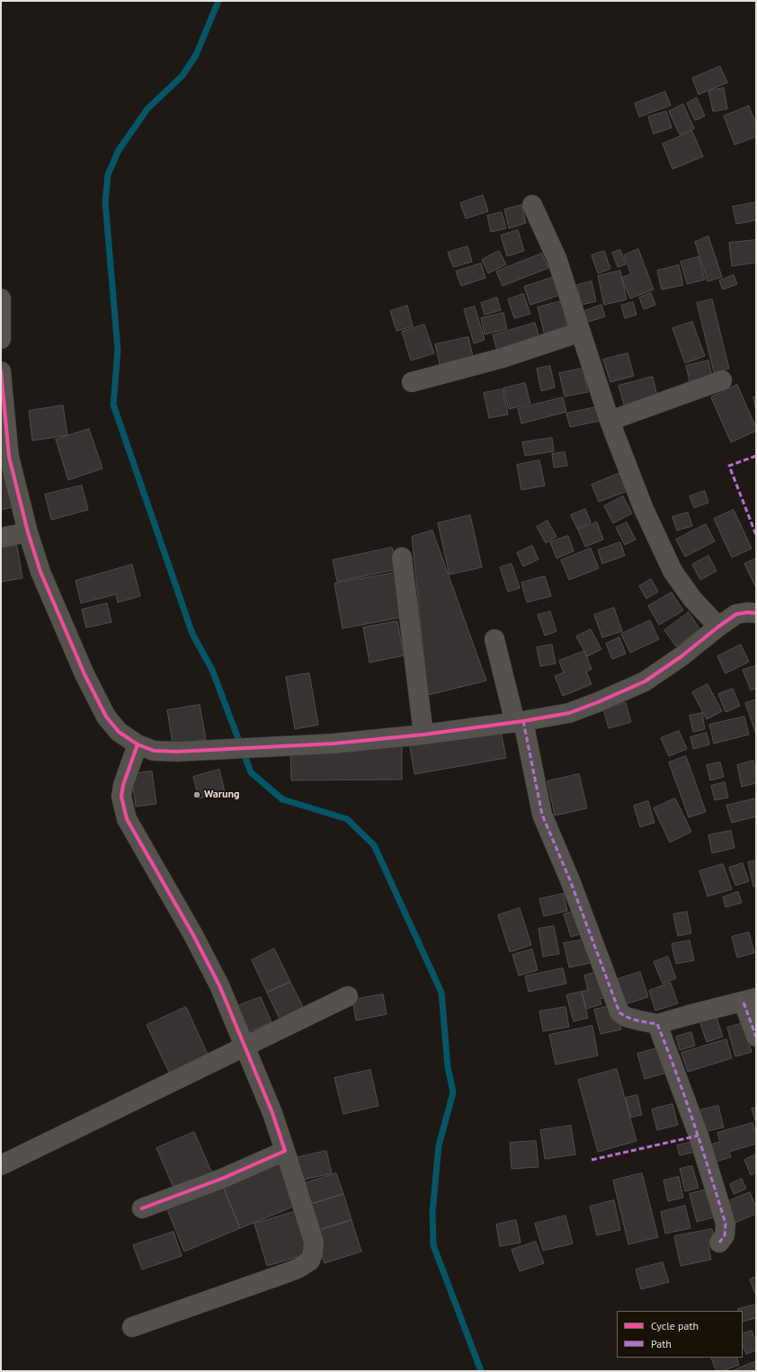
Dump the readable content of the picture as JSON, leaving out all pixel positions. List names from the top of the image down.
{
  "places": ["Warung"],
  "legend": ["Cycle path", "Path"]
}
